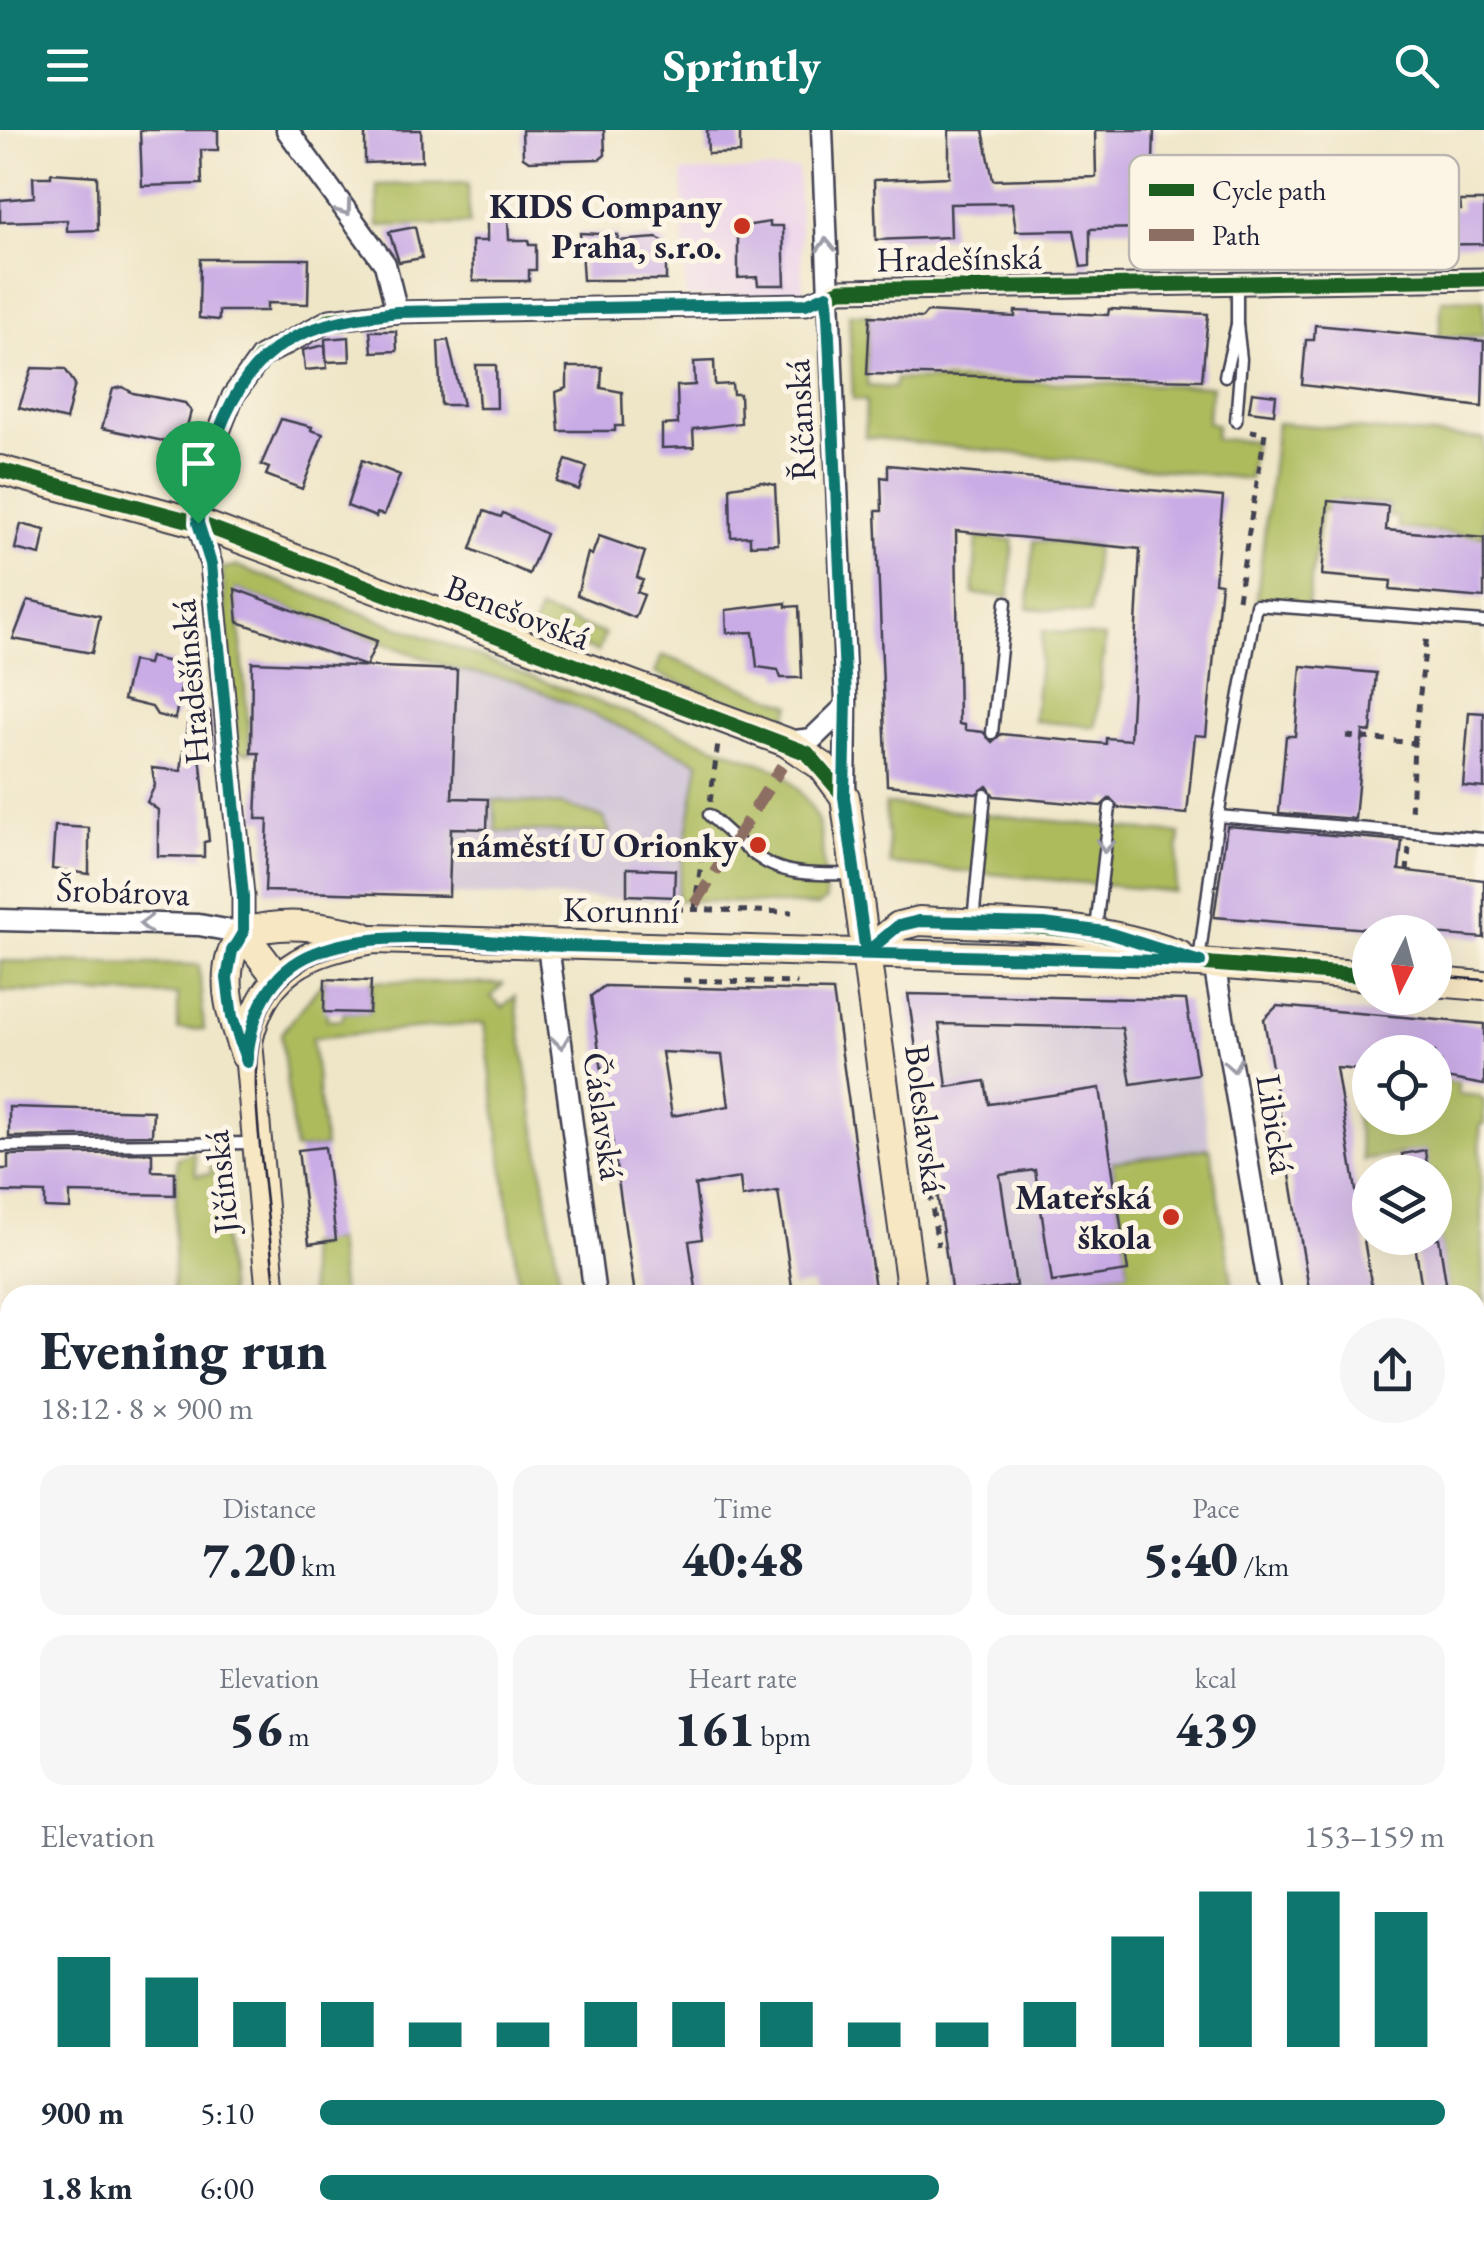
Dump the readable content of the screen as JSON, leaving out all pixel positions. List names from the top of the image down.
{
  "streets": {
    "street": [
      "Hradešínská",
      "Říčanská",
      "Benešovská",
      "Šrobárova",
      "Korunní",
      "Čáslavská",
      "Boleslavská",
      "Libická",
      "Jičínská"
    ]
  },
  "crossings": [
    ["Hradešínská", "Říčanská"],
    ["Hradešínská", "Benešovská"],
    ["Hradešínská", "Šrobárova"],
    ["Hradešínská", "Korunní"],
    ["Hradešínská", "Jičínská"],
    ["Říčanská", "Benešovská"],
    ["Šrobárova", "Korunní"],
    ["Šrobárova", "Jičínská"],
    ["Korunní", "Čáslavská"],
    ["Korunní", "Boleslavská"],
    ["Korunní", "Libická"],
    ["Korunní", "Jičínská"]
  ],
  "one_way": ["Šrobárova", "Čáslavská", "Libická"],
  "places": ["KIDS Company Praha, s.r.o.", "náměstí U Orionky", "Mateřská škola"],
  "legend": ["Cycle path", "Path"],
  "north": "bottom",
  "page": {
    "header": "Sprintly",
    "heading": ["Evening run", "18:12 · 8 × 900 m"],
    "stats": [
      ["Distance", "7.20 km"],
      ["Time", "40:48"],
      ["Pace", "5:40 /km"],
      ["Elevation", "56 m"],
      ["Heart rate", "161 bpm"],
      ["kcal", "439"]
    ],
    "chart": ["Elevation", "153–159 m"],
    "list": [
      {
        "name": "900 m",
        "note": "5:10"
      },
      {
        "name": "1.8 km",
        "note": "6:00"
      }
    ]
  }
}
